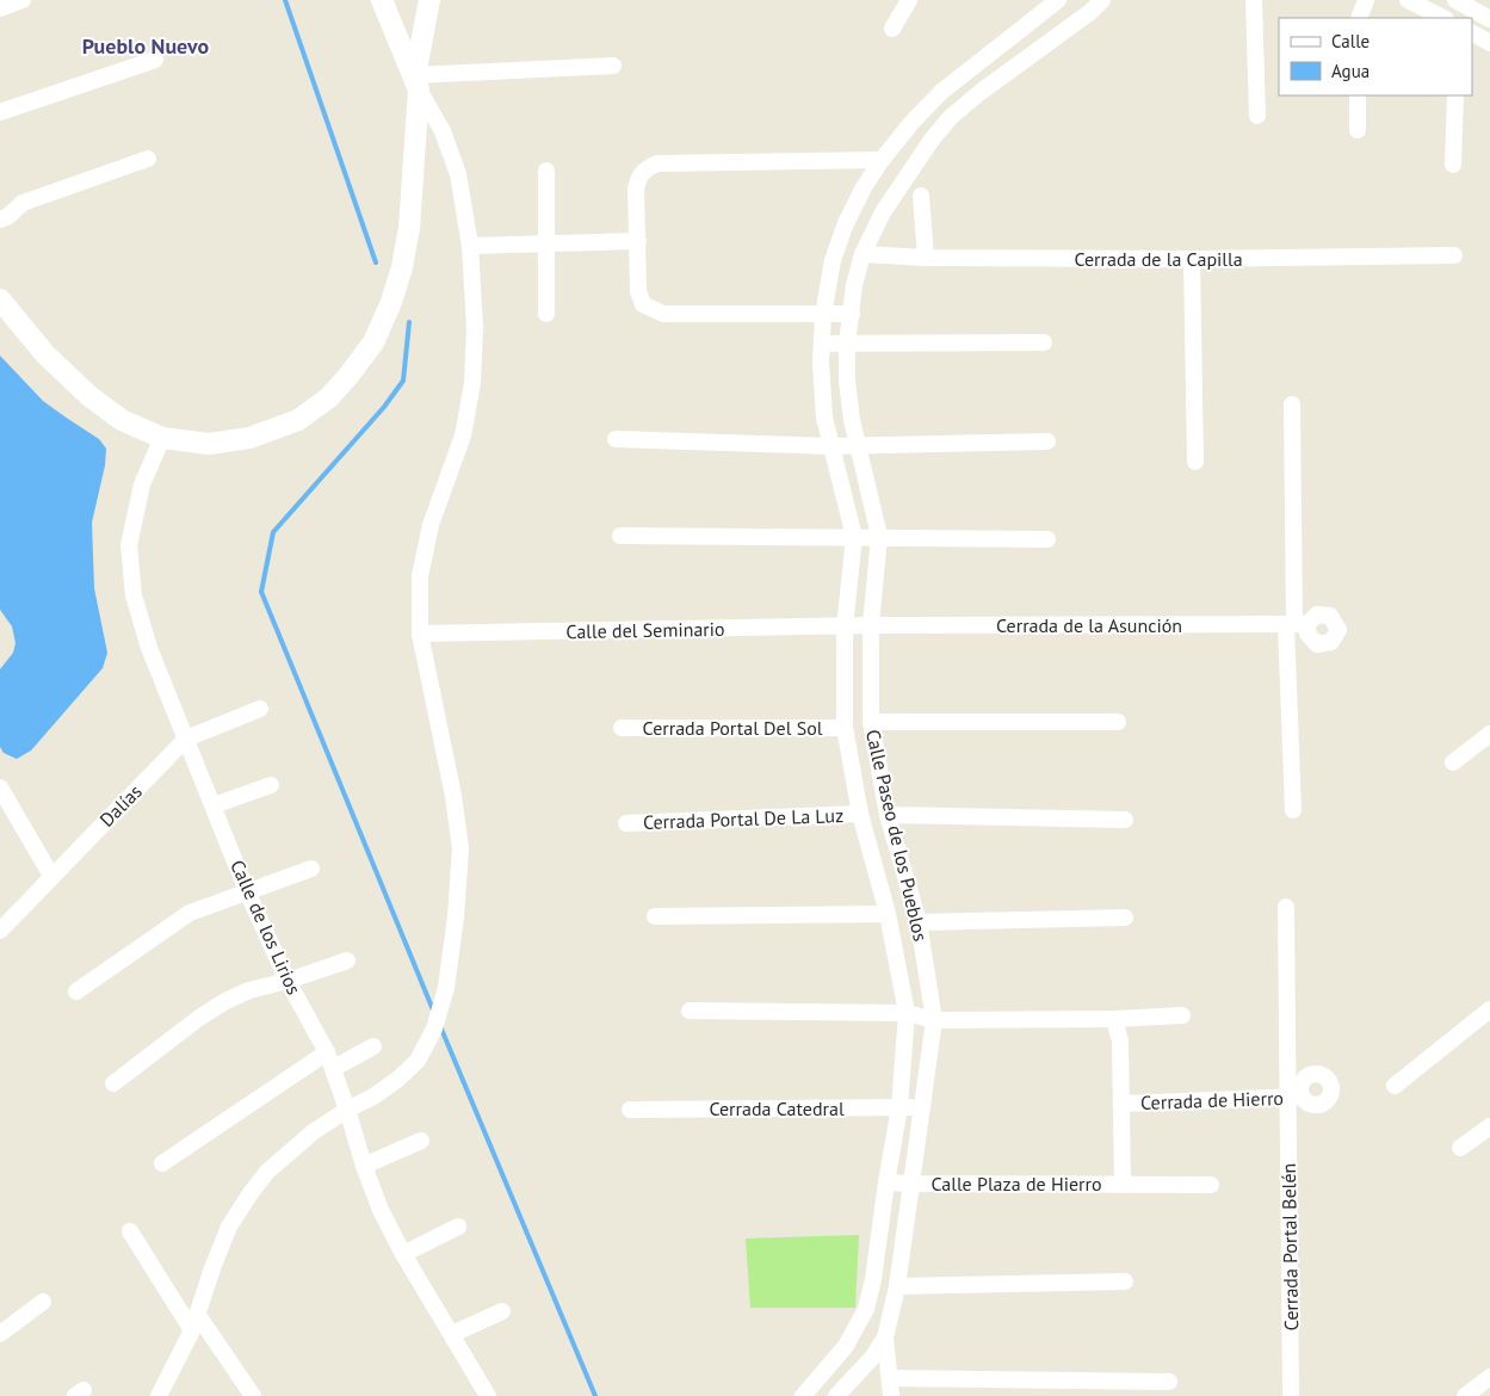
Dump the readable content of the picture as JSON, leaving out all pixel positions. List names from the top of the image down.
{
  "streets": {
    "street": [
      "Cerrada de la Capilla",
      "Cerrada de la Asunción",
      "Calle del Seminario",
      "Cerrada Portal Del Sol",
      "Dalías",
      "Cerrada Portal De La Luz",
      "Calle Paseo de los Pueblos",
      "Calle de los Lirios",
      "Cerrada de Hierro",
      "Cerrada Catedral",
      "Calle Plaza de Hierro",
      "Cerrada Portal Belén"
    ]
  },
  "crossings": [
    ["Cerrada de la Capilla", "Calle Paseo de los Pueblos"],
    ["Cerrada de la Asunción", "Calle del Seminario"],
    ["Cerrada de la Asunción", "Calle Paseo de los Pueblos"],
    ["Calle del Seminario", "Calle Paseo de los Pueblos"],
    ["Cerrada Portal Del Sol", "Calle Paseo de los Pueblos"],
    ["Dalías", "Calle de los Lirios"],
    ["Cerrada Portal De La Luz", "Calle Paseo de los Pueblos"],
    ["Calle Paseo de los Pueblos", "Cerrada Catedral"],
    ["Calle Paseo de los Pueblos", "Calle Plaza de Hierro"],
    ["Cerrada de Hierro", "Calle Plaza de Hierro"],
    ["Cerrada de Hierro", "Cerrada Portal Belén"]
  ],
  "districts": ["Pueblo Nuevo"],
  "legend": ["Calle", "Agua"]
}
